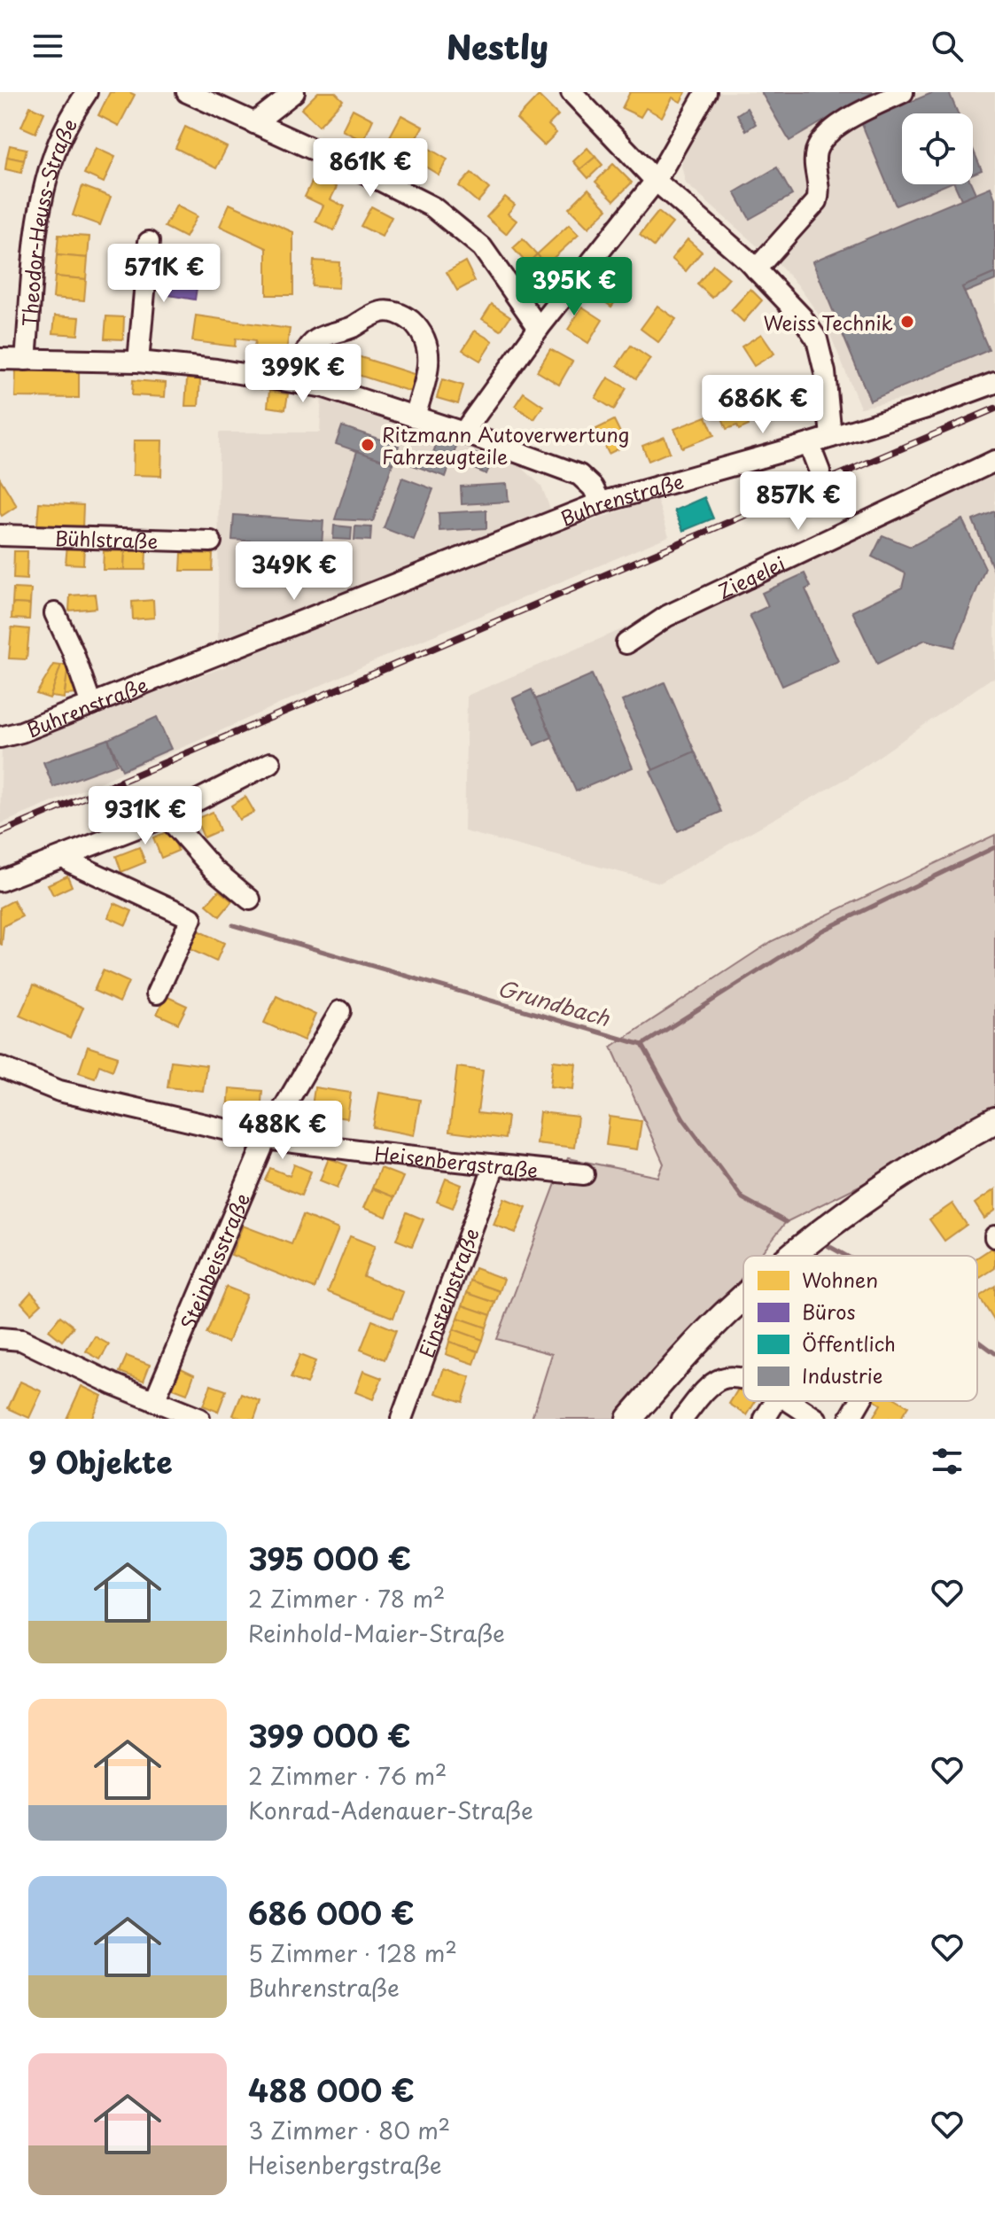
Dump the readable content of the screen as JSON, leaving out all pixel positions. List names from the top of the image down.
{
  "streets": {
    "street": [
      "Theodor-Heuss-Straße",
      "Buhrenstraße",
      "Bühlstraße",
      "Ziegelei",
      "Heisenbergstraße",
      "Steinbeisstraße",
      "Einsteinstraße"
    ]
  },
  "crossings": [
    ["Heisenbergstraße", "Steinbeisstraße"],
    ["Heisenbergstraße", "Einsteinstraße"]
  ],
  "water": ["Grundbach"],
  "places": ["Weiss Technik", "Ritzmann Autoverwertung Fahrzeugteile"],
  "legend": [
    "Wohnen",
    "Büros",
    "Öffentlich",
    "Industrie"
  ],
  "page": {
    "header": "Nestly",
    "price": [
      "861K €",
      "571K €",
      "395K €",
      "399K €",
      "686K €",
      "857K €",
      "349K €",
      "931K €",
      "488K €"
    ],
    "heading": "9 Objekte",
    "list": [
      {
        "name": "395 000 €",
        "note": "2 Zimmer · 78 m² · Reinhold-Maier-Straße"
      },
      {
        "name": "399 000 €",
        "note": "2 Zimmer · 76 m² · Konrad-Adenauer-Straße"
      },
      {
        "name": "686 000 €",
        "note": "5 Zimmer · 128 m² · Buhrenstraße"
      },
      {
        "name": "488 000 €",
        "note": "3 Zimmer · 80 m² · Heisenbergstraße"
      }
    ]
  }
}
